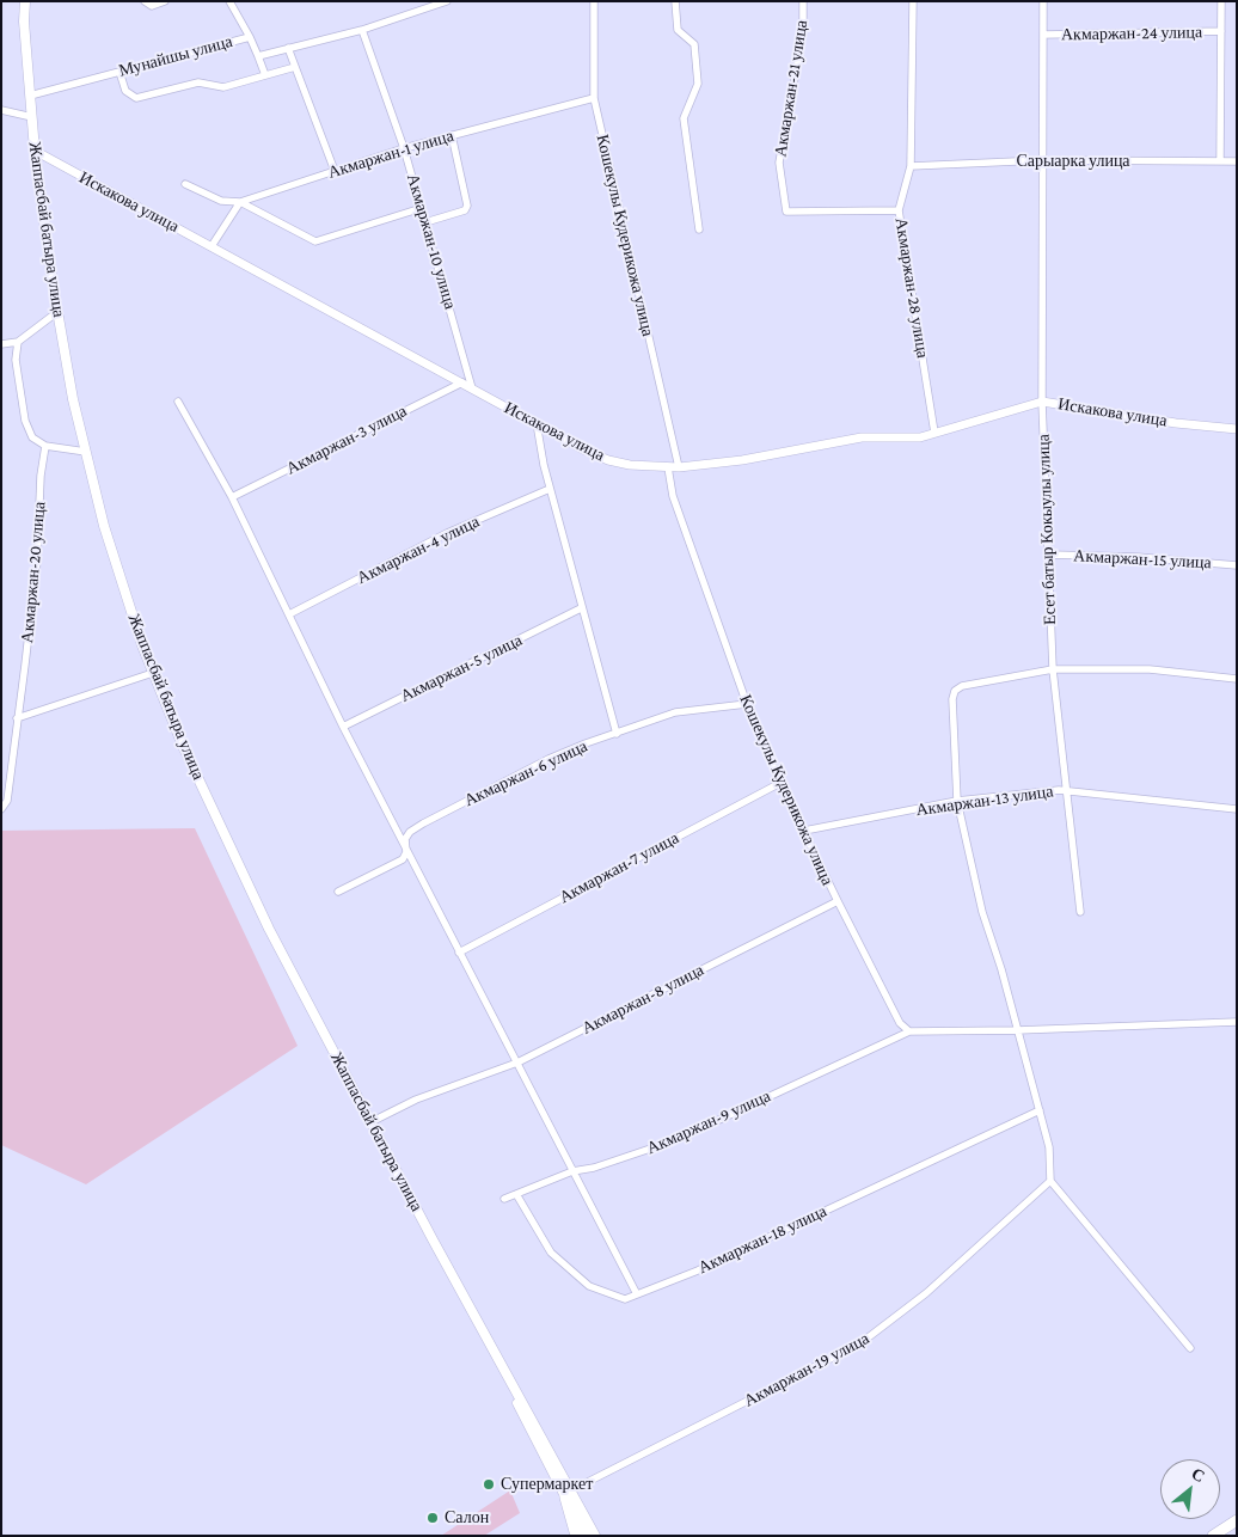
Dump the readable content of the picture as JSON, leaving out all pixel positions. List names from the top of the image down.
{
  "streets": {
    "main road": ["Жаппасбай батыра улица"],
    "street": [
      "Акмаржан-24 улица",
      "Мунайшы улица",
      "Акмаржан-21 улица",
      "Акмаржан-1 улица",
      "Сарыарка улица",
      "Искакова улица",
      "Кошекулы Кудерикожа улица",
      "Акмаржан-10 улица",
      "Акмаржан-28 улица",
      "Акмаржан-3 улица",
      "Есет батыр Кокыулы улица",
      "Акмаржан-4 улица",
      "Акмаржан-15 улица",
      "Акмаржан-20 улица",
      "Акмаржан-5 улица",
      "Акмаржан-6 улица",
      "Акмаржан-13 улица",
      "Акмаржан-7 улица",
      "Акмаржан-8 улица",
      "Акмаржан-9 улица",
      "Акмаржан-18 улица",
      "Акмаржан-19 улица"
    ]
  },
  "crossings": [
    ["Акмаржан-24 улица", "Есет батыр Кокыулы улица"],
    ["Мунайшы улица", "Жаппасбай батыра улица"],
    ["Мунайшы улица", "Акмаржан-10 улица"],
    ["Акмаржан-21 улица", "Акмаржан-28 улица"],
    ["Акмаржан-1 улица", "Кошекулы Кудерикожа улица"],
    ["Акмаржан-1 улица", "Акмаржан-10 улица"],
    ["Сарыарка улица", "Акмаржан-28 улица"],
    ["Сарыарка улица", "Есет батыр Кокыулы улица"],
    ["Искакова улица", "Жаппасбай батыра улица"],
    ["Искакова улица", "Кошекулы Кудерикожа улица"],
    ["Искакова улица", "Акмаржан-10 улица"],
    ["Искакова улица", "Акмаржан-28 улица"],
    ["Искакова улица", "Акмаржан-3 улица"],
    ["Искакова улица", "Есет батыр Кокыулы улица"],
    ["Жаппасбай батыра улица", "Акмаржан-8 улица"],
    ["Жаппасбай батыра улица", "Акмаржан-19 улица"],
    ["Кошекулы Кудерикожа улица", "Акмаржан-6 улица"],
    ["Кошекулы Кудерикожа улица", "Акмаржан-13 улица"],
    ["Кошекулы Кудерикожа улица", "Акмаржан-7 улица"],
    ["Кошекулы Кудерикожа улица", "Акмаржан-8 улица"],
    ["Кошекулы Кудерикожа улица", "Акмаржан-9 улица"],
    ["Есет батыр Кокыулы улица", "Акмаржан-15 улица"],
    ["Есет батыр Кокыулы улица", "Акмаржан-13 улица"],
    ["Акмаржан-9 улица", "Акмаржан-18 улица"]
  ],
  "places": ["Супермаркет", "Салон"],
  "north": "top right"
}
